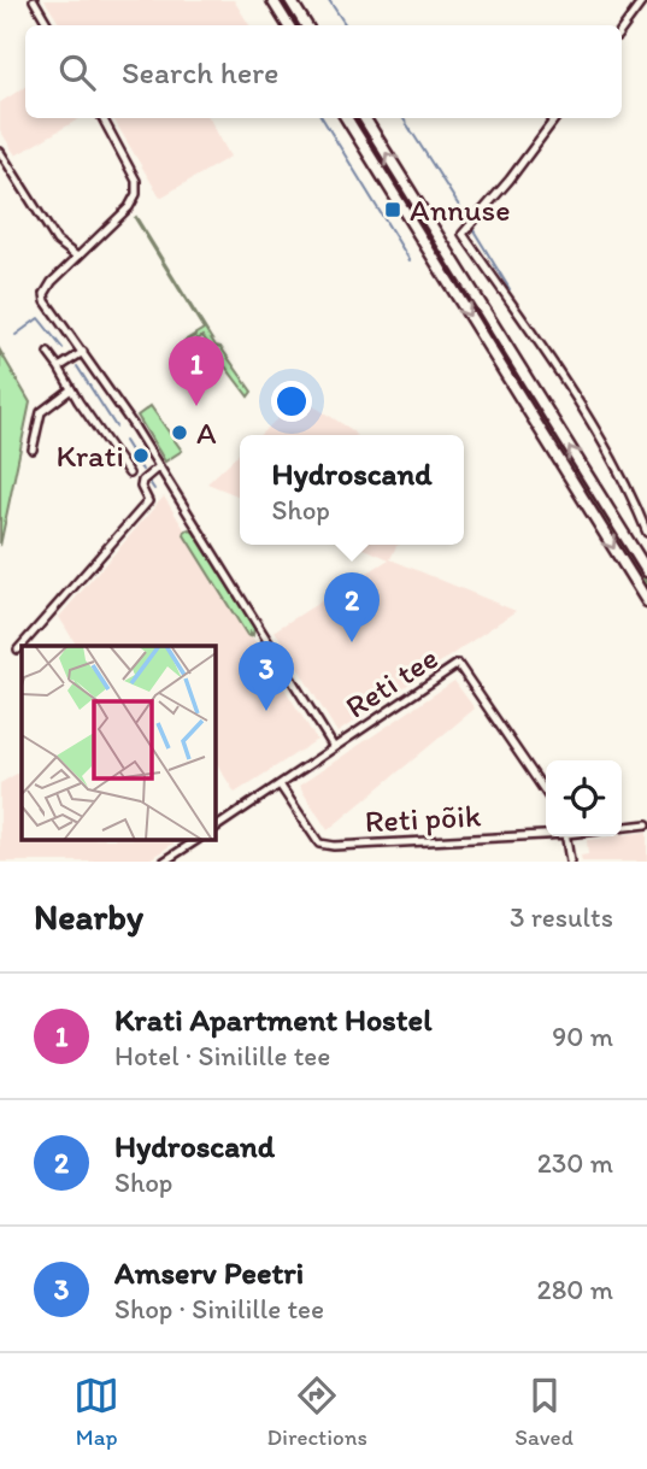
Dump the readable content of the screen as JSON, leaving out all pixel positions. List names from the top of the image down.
{
  "streets": {
    "street": ["Reti tee", "Reti põik"]
  },
  "crossings": [
    ["Reti tee", "Reti põik"]
  ],
  "places": {
    "transit": ["Annuse"],
    "other": ["A", "Krati"]
  },
  "page": {
    "search": "Search here",
    "pins": ["1", "2", "3"],
    "popup": ["Hydroscand", "Shop"],
    "heading": ["Nearby", "3 results"],
    "list": [
      {
        "mark": "1",
        "name": "Krati Apartment Hostel",
        "note": "Hotel · Sinilille tee",
        "value": "90 m"
      },
      {
        "mark": "2",
        "name": "Hydroscand",
        "note": "Shop",
        "value": "230 m"
      },
      {
        "mark": "3",
        "name": "Amserv Peetri",
        "note": "Shop · Sinilille tee",
        "value": "280 m"
      }
    ],
    "nav": ["Map", "Directions", "Saved"]
  }
}
